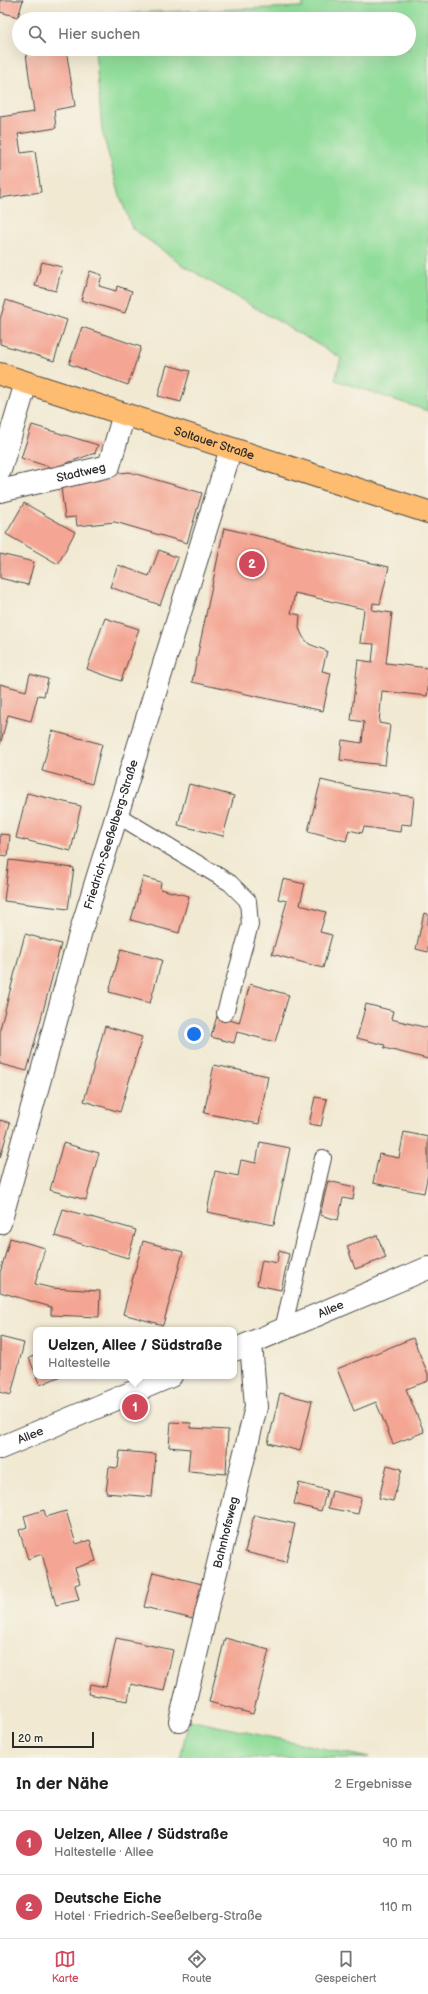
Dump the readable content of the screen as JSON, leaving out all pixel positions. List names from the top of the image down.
{
  "streets": {
    "main road": ["Soltauer Straße"],
    "street": [
      "Stadtweg",
      "Friedrich-Seeßelberg-Straße",
      "Allee",
      "Bahnhofsweg"
    ]
  },
  "crossings": [
    ["Soltauer Straße", "Stadtweg"],
    ["Soltauer Straße", "Friedrich-Seeßelberg-Straße"],
    ["Allee", "Bahnhofsweg"]
  ],
  "scale_bar": "20 m",
  "page": {
    "search": "Hier suchen",
    "pins": ["2", "1"],
    "popup": ["Uelzen, Allee / Südstraße", "Haltestelle"],
    "scale": "20 m",
    "heading": ["In der Nähe", "2 Ergebnisse"],
    "list": [
      {
        "mark": "1",
        "name": "Uelzen, Allee / Südstraße",
        "note": "Haltestelle · Allee",
        "value": "90 m"
      },
      {
        "mark": "2",
        "name": "Deutsche Eiche",
        "note": "Hotel · Friedrich-Seeßelberg-Straße",
        "value": "110 m"
      }
    ],
    "nav": ["Karte", "Route", "Gespeichert"]
  }
}
